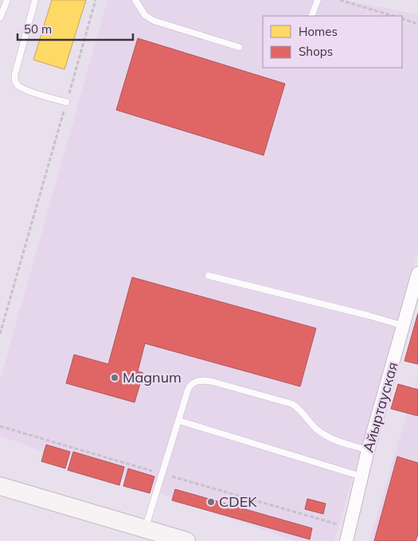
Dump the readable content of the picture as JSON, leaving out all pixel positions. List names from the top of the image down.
{
  "streets": {
    "street": ["Айыртауская"]
  },
  "places": ["Magnum", "CDEK"],
  "legend": ["Homes", "Shops"],
  "scale_bar": "50 m"
}
